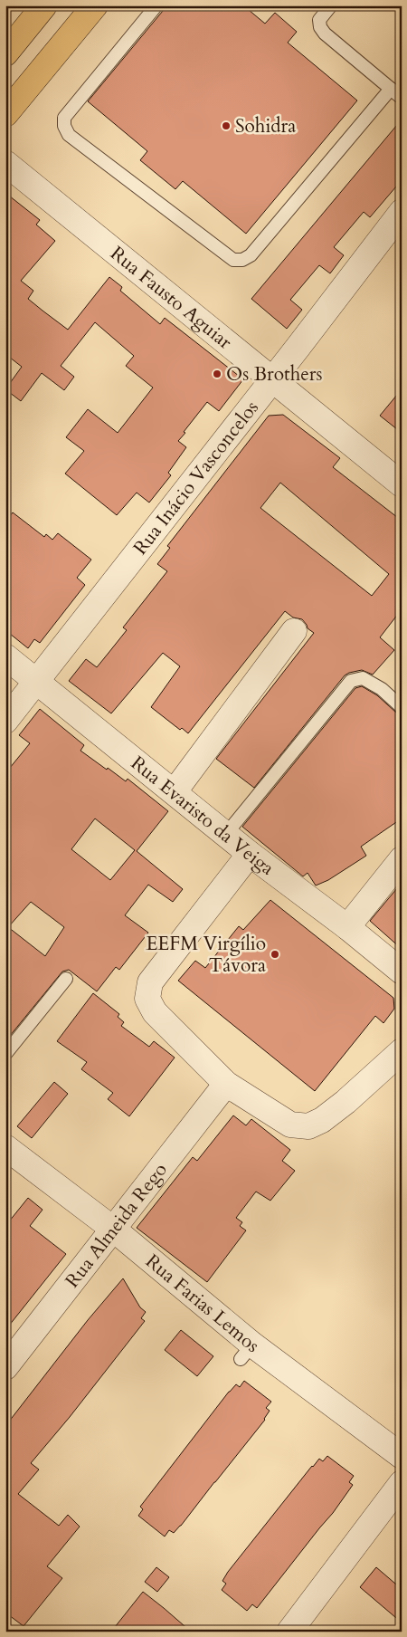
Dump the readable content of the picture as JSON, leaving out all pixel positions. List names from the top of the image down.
{
  "streets": {
    "street": [
      "Rua Fausto Aguiar",
      "Rua Inácio Vasconcelos",
      "Rua Evaristo da Veiga",
      "Rua Almeida Rego",
      "Rua Farias Lemos"
    ]
  },
  "crossings": [
    ["Rua Fausto Aguiar", "Rua Inácio Vasconcelos"],
    ["Rua Inácio Vasconcelos", "Rua Evaristo da Veiga"],
    ["Rua Almeida Rego", "Rua Farias Lemos"]
  ],
  "places": ["Sohidra", "Os Brothers", "EEFM Virgílio Távora"]
}
